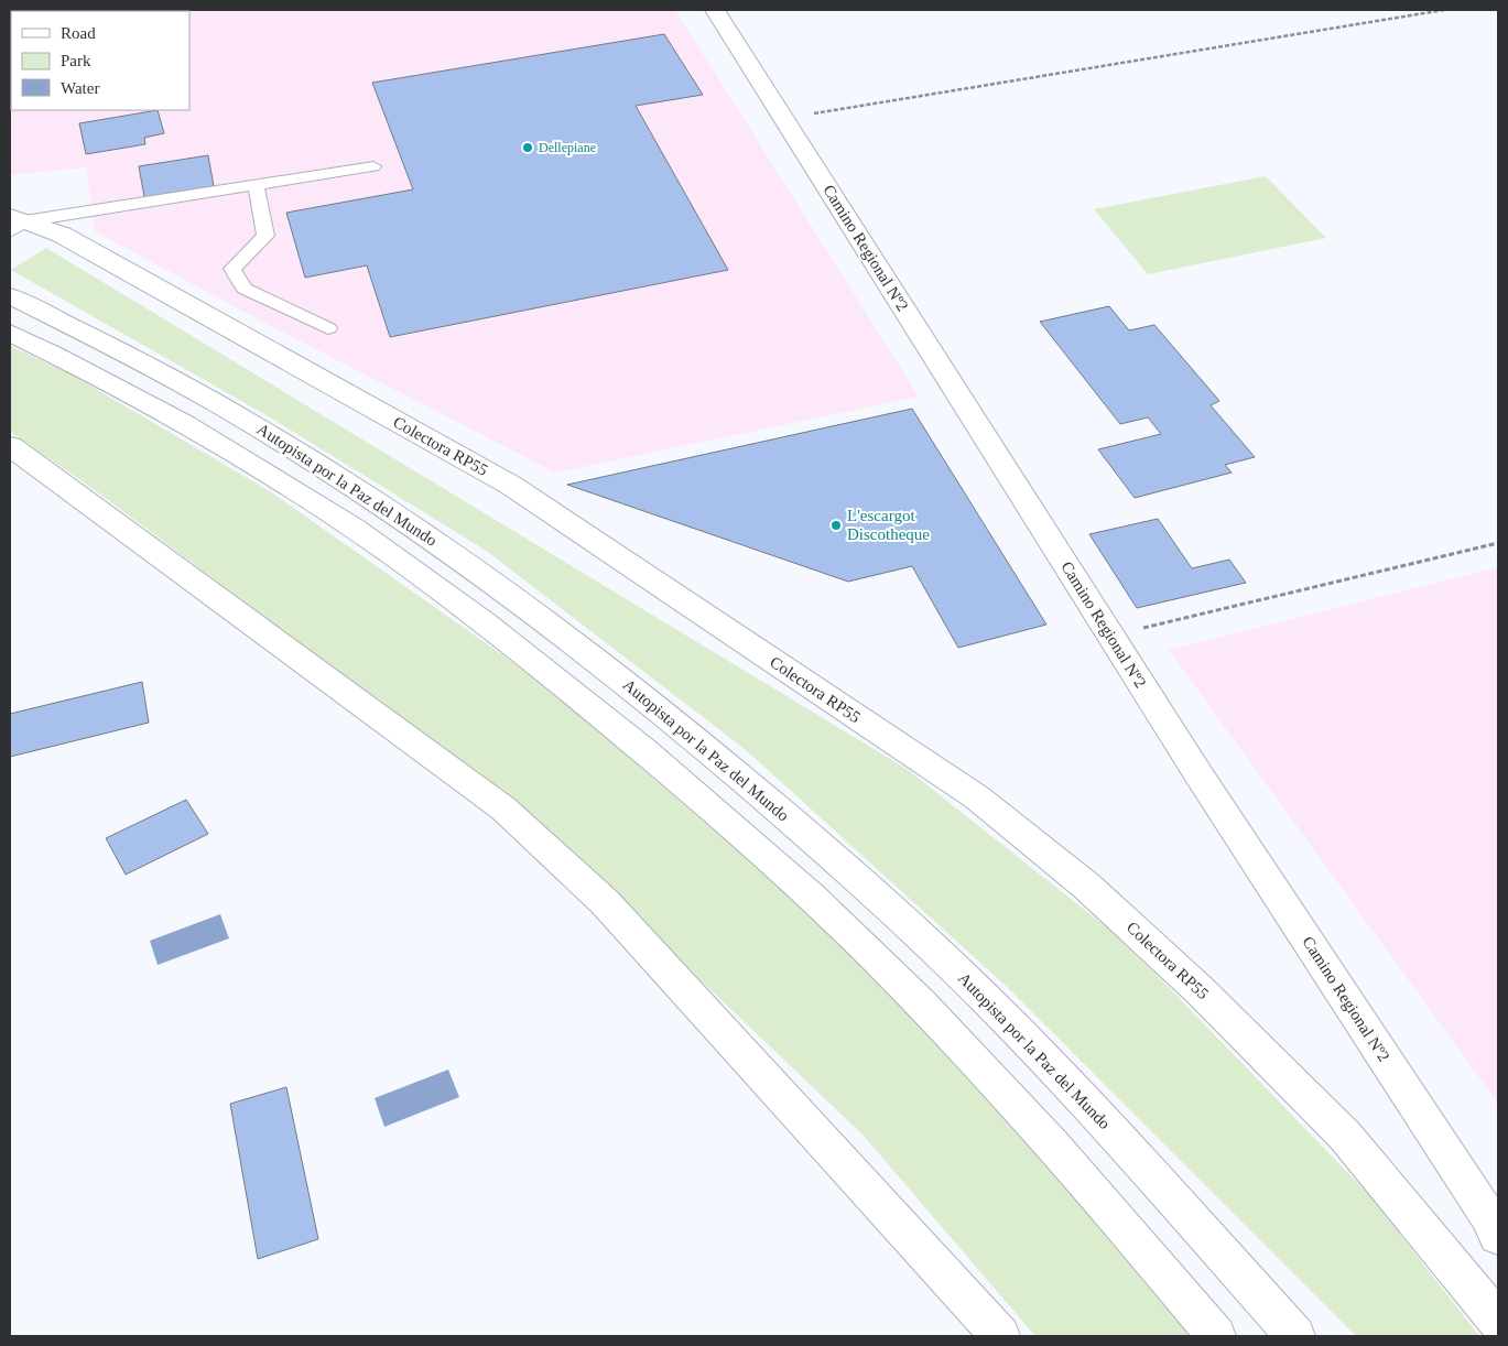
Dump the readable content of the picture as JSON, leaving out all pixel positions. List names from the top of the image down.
{
  "streets": {
    "main road": ["Camino Regional Nº2", "Colectora RP55", "Autopista por la Paz del Mundo"]
  },
  "places": ["Dellepiane", "L'escargot Discotheque"],
  "legend": ["Road", "Park", "Water"]
}
